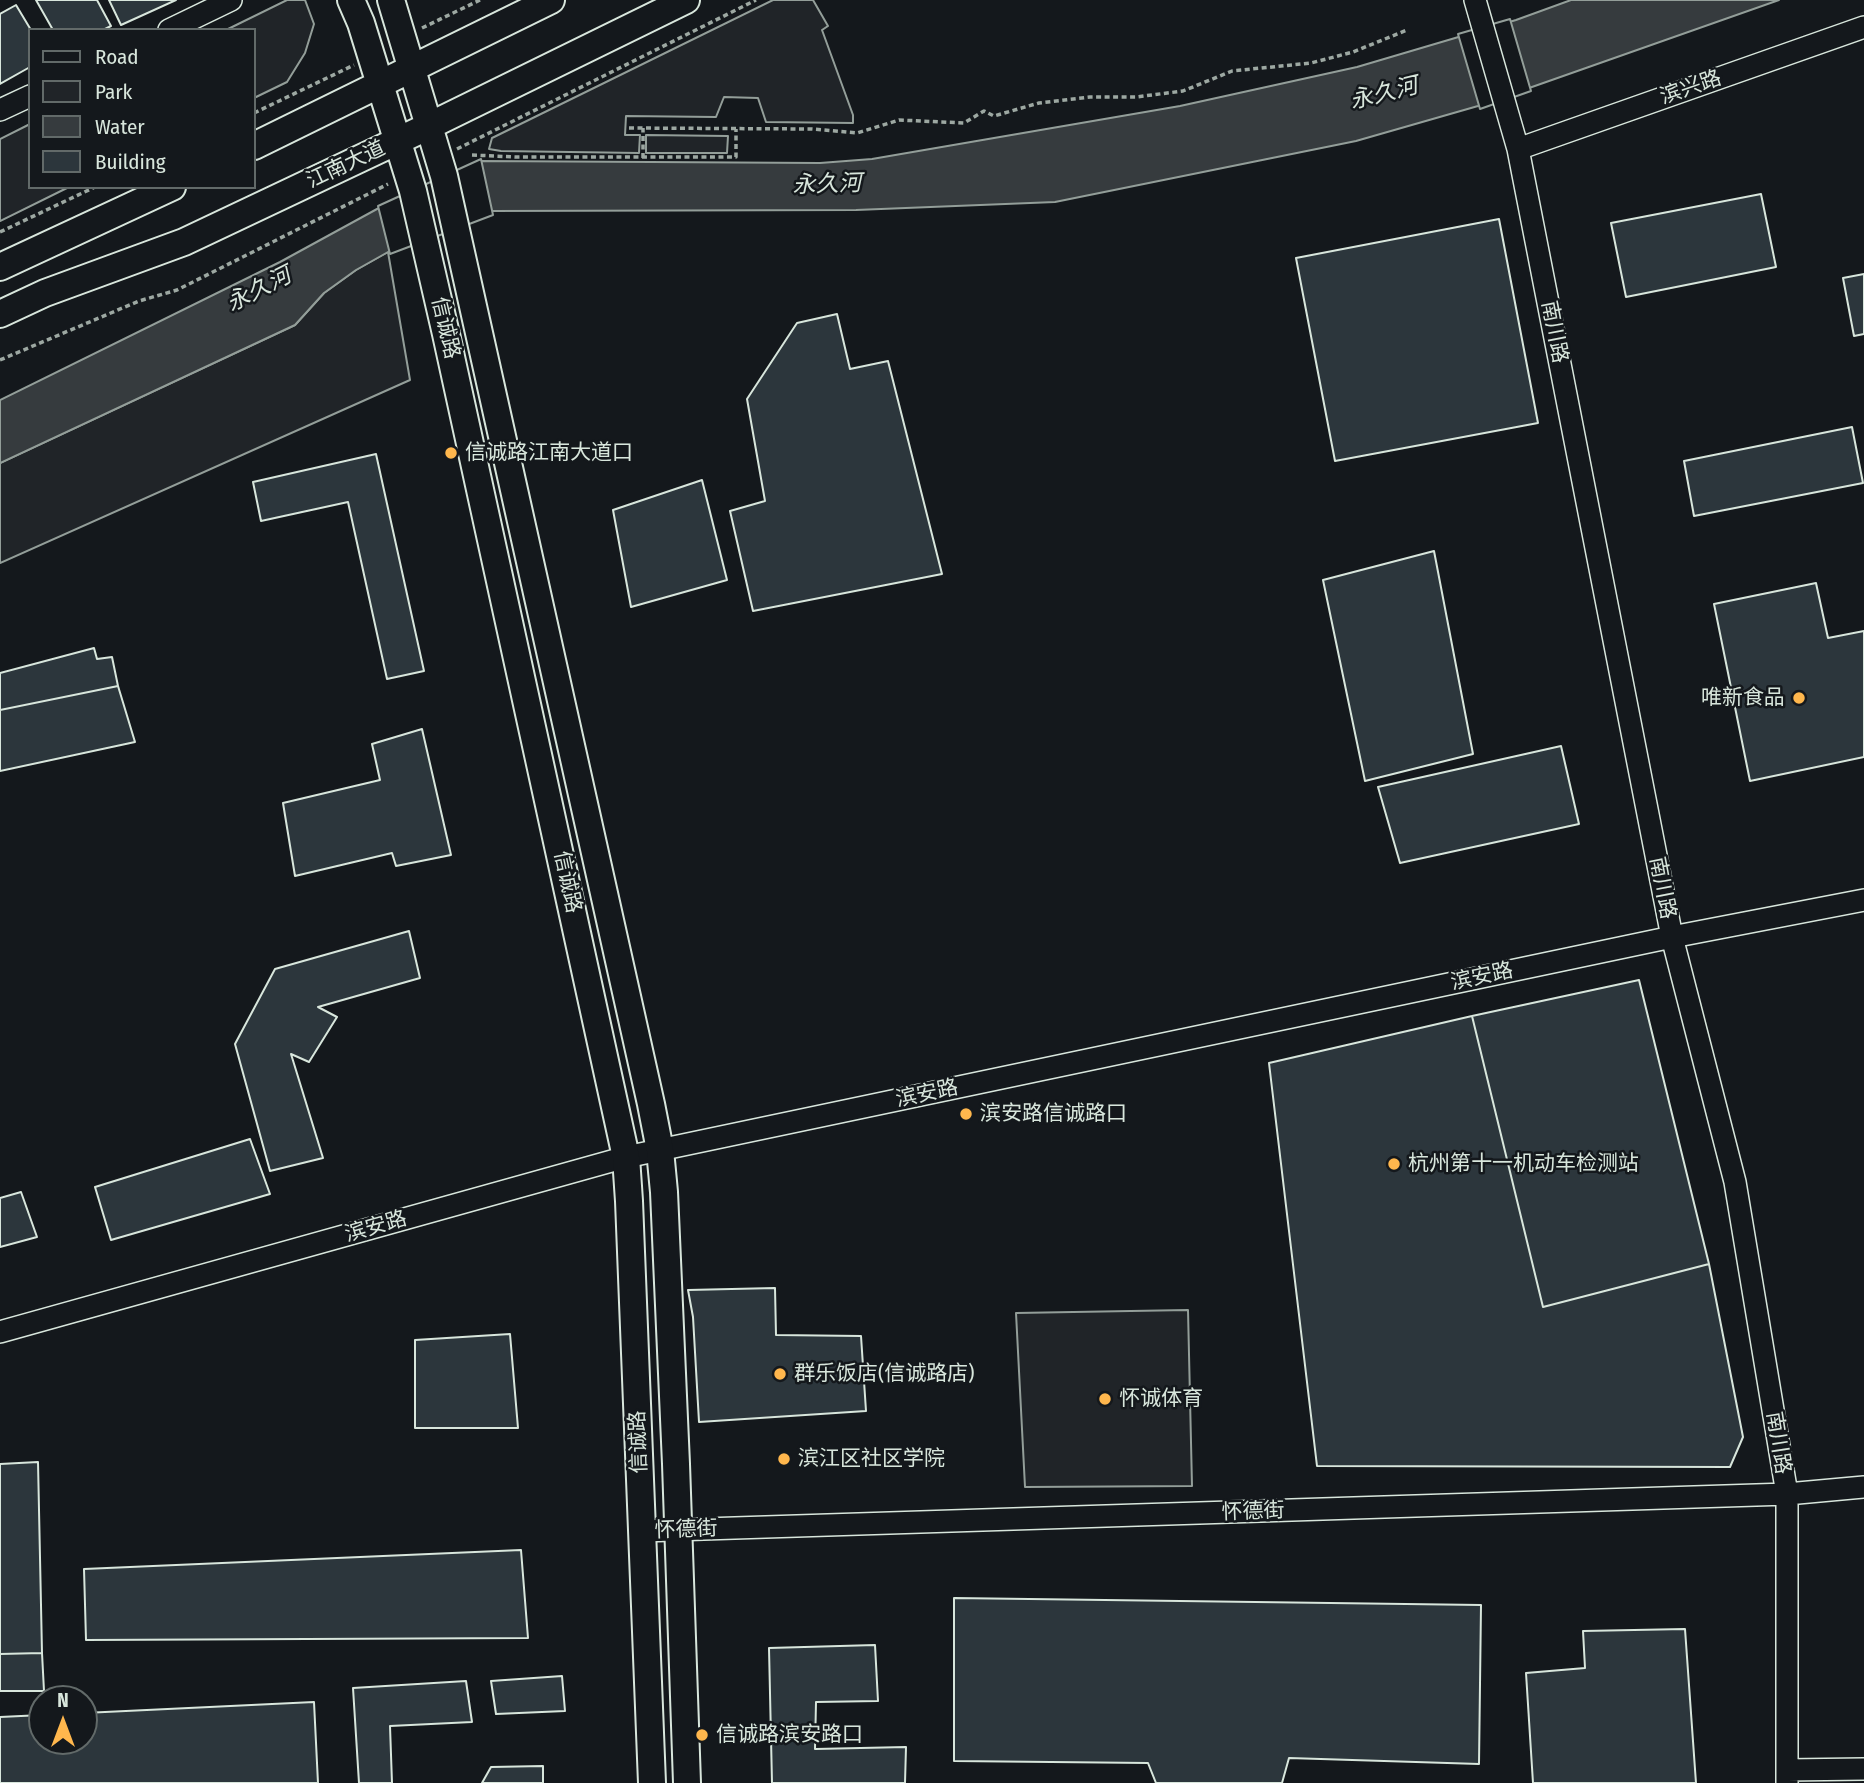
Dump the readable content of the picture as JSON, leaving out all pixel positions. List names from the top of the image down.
{
  "streets": {
    "main road": ["江南大道", "信诚路"],
    "street": [
      "滨兴路",
      "南川路",
      "滨安路",
      "怀德街"
    ]
  },
  "crossings": [
    ["滨兴路", "南川路"],
    ["江南大道", "信诚路"],
    ["信诚路", "滨安路"],
    ["信诚路", "怀德街"],
    ["南川路", "滨安路"],
    ["南川路", "怀德街"]
  ],
  "water": ["永久河"],
  "places": [
    "信诚路江南大道口",
    "唯新食品",
    "滨安路信诚路口",
    "杭州第十一机动车检测站",
    "群乐饭店(信诚路店)",
    "怀诚体育",
    "滨江区社区学院",
    "信诚路滨安路口"
  ],
  "legend": [
    "Road",
    "Park",
    "Water",
    "Building"
  ],
  "north": "top"
}
